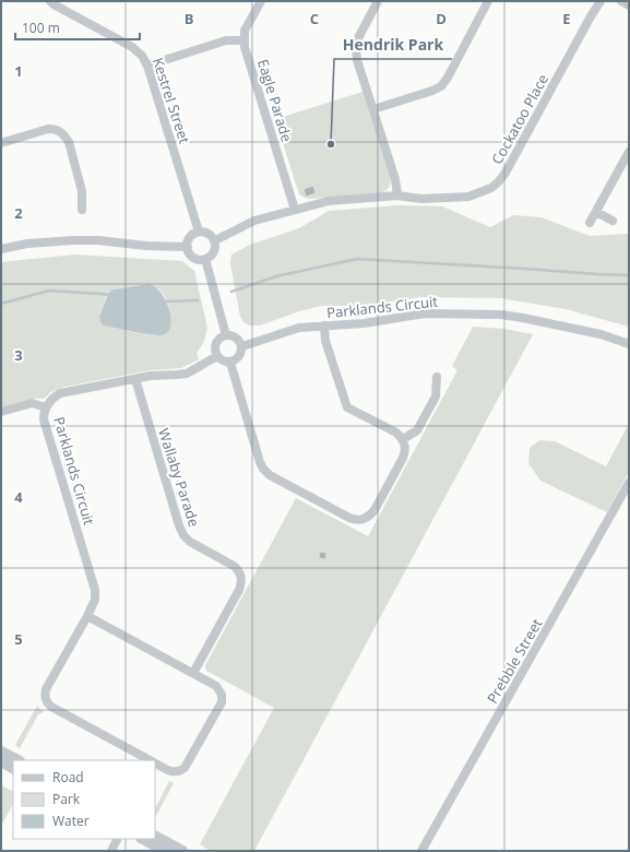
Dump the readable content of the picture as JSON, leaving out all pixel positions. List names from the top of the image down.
{
  "streets": {
    "street": [
      "Kestrel Street",
      "Eagle Parade",
      "Cockatoo Place",
      "Parklands Circuit",
      "Wallaby Parade",
      "Prebble Street"
    ]
  },
  "crossings": [
    ["Kestrel Street", "Cockatoo Place"],
    ["Eagle Parade", "Cockatoo Place"],
    ["Parklands Circuit", "Wallaby Parade"]
  ],
  "places": ["Hendrik Park"],
  "legend": ["Road", "Park", "Water"],
  "scale_bar": "100 m",
  "grid": {
    "columns": [
      "B",
      "C",
      "D",
      "E"
    ],
    "rows": [
      "1",
      "2",
      "3",
      "4",
      "5"
    ]
  }
}
